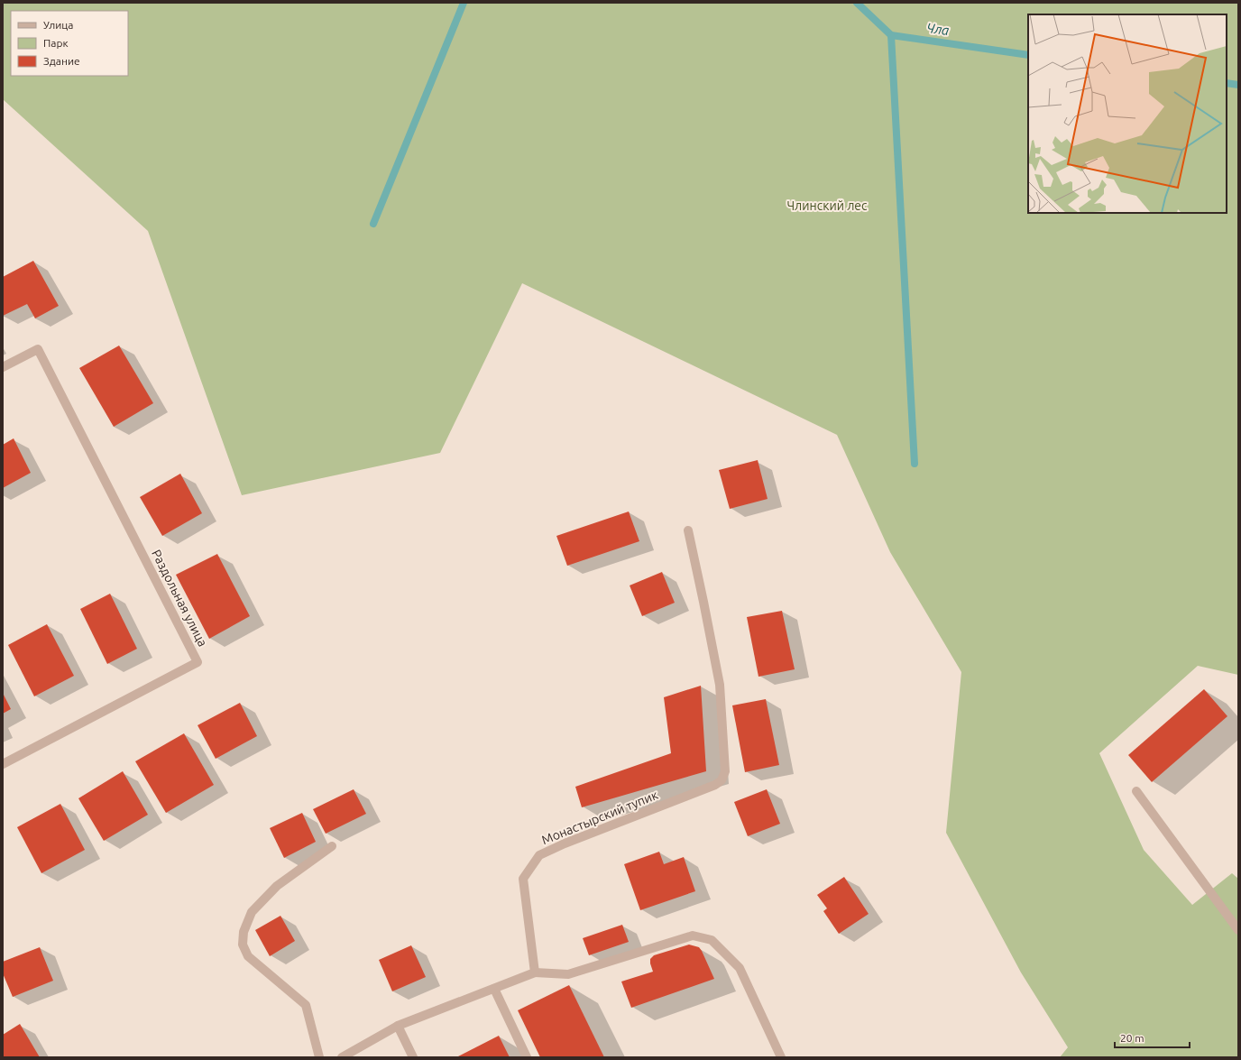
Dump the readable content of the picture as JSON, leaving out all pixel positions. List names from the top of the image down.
{
  "streets": {
    "street": ["Раздольная улица", "Монастырский тупик"]
  },
  "water": ["Чла"],
  "parks": ["Члинский лес"],
  "legend": ["Улица", "Парк", "Здание"],
  "scale_bar": "20 m"
}
